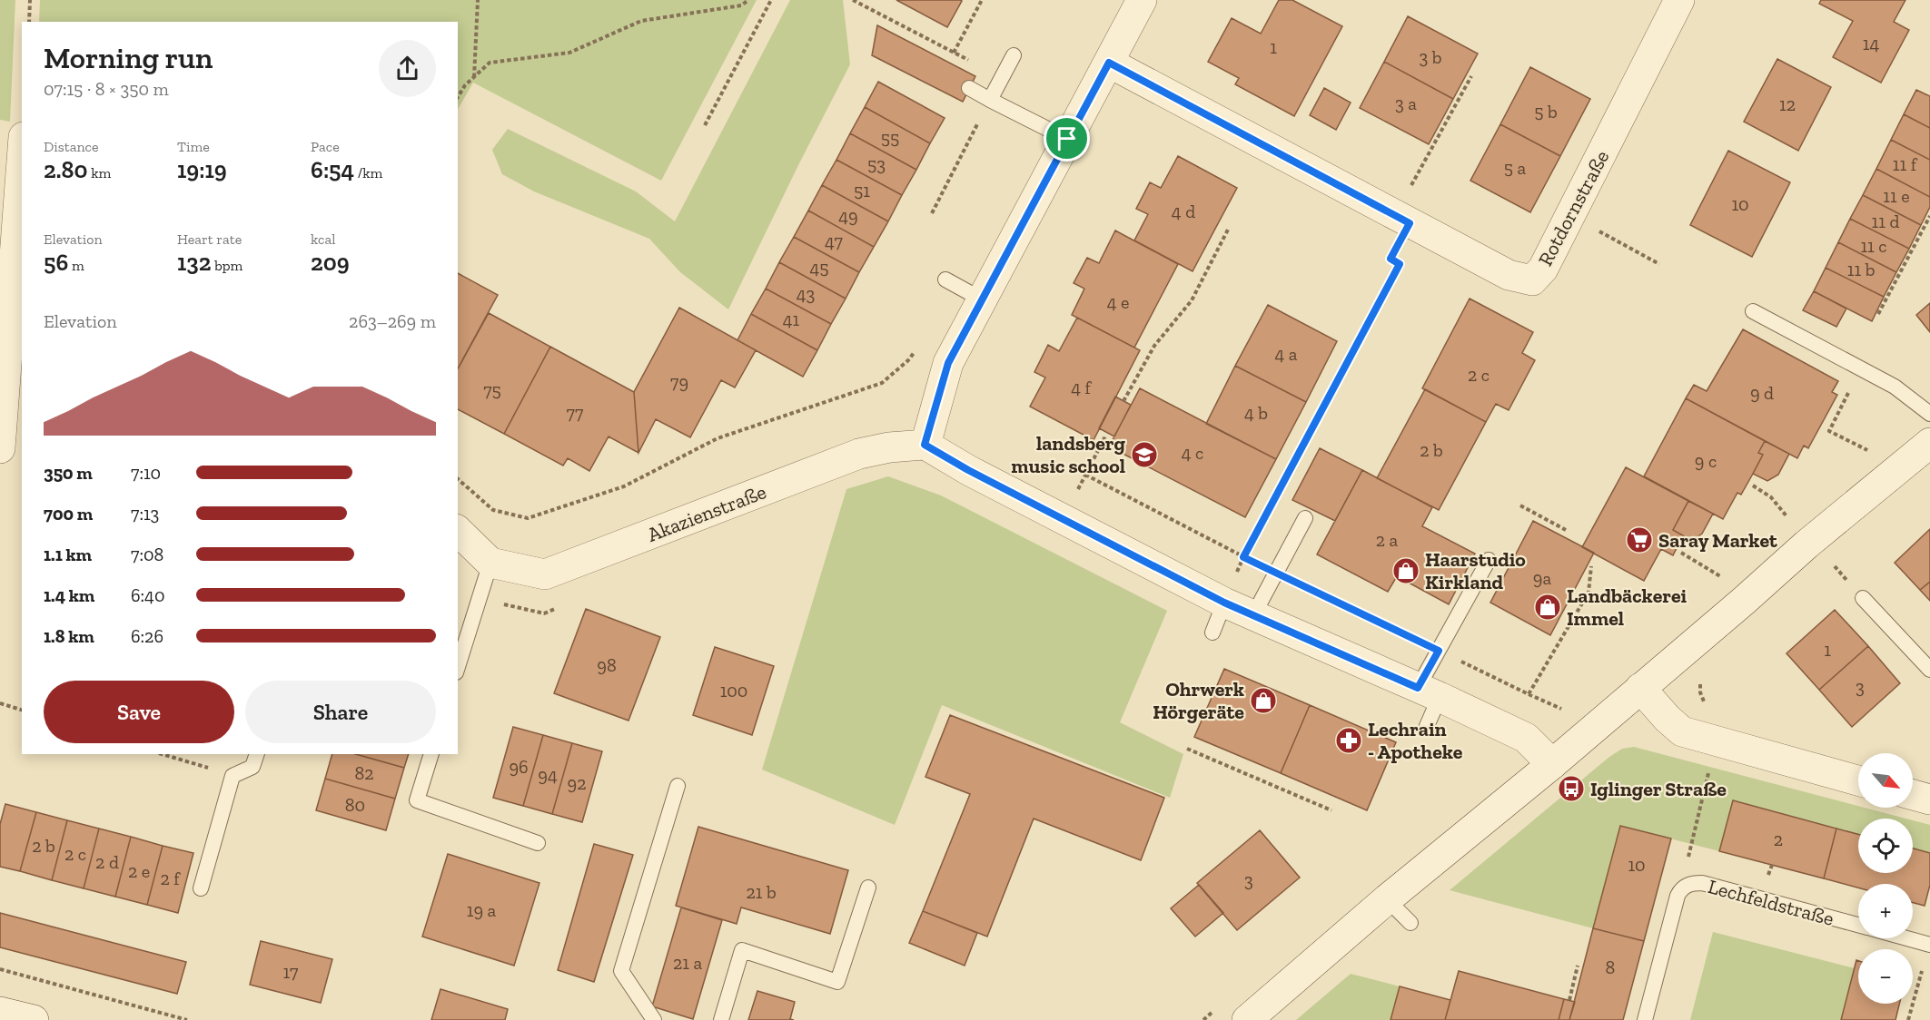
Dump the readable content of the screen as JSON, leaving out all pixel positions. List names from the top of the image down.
{
  "streets": {
    "street": ["Rotdornstraße", "Akazienstraße"],
    "lane": ["Lechfeldstraße"]
  },
  "places": {
    "school or university": ["landsberg music school"],
    "supermarket": ["Saray Market"],
    "shop": ["Haarstudio Kirkland", "Landbäckerei Immel", "Ohrwerk Hörgeräte"],
    "pharmacy": ["Lechrain - Apotheke"],
    "bus stop": ["Iglinger Straße"]
  },
  "house_numbers": [
    "14",
    "1",
    "3 b",
    "3 a",
    "12",
    "5 b",
    "55",
    "53",
    "11 f",
    "5 a",
    "51",
    "11 e",
    "10",
    "4 d",
    "49",
    "11 d",
    "47",
    "11 c",
    "45",
    "11 b",
    "43",
    "4 e",
    "41",
    "4 a",
    "2 c",
    "79",
    "4 f",
    "75",
    "9 d",
    "77",
    "4 b",
    "2 b",
    "4 c",
    "9 c",
    "2 a",
    "9a",
    "1",
    "98",
    "3",
    "100",
    "96",
    "82",
    "94",
    "92",
    "80",
    "2",
    "2 b",
    "2 c",
    "2 d",
    "10",
    "2 e",
    "2 f",
    "3",
    "21 b",
    "19 a",
    "21 a",
    "8",
    "17"
  ],
  "north": "bottom right",
  "page": {
    "heading": ["Morning run", "07:15 · 8 × 350 m"],
    "stats": [
      ["Distance", "2.80 km"],
      ["Time", "19:19"],
      ["Pace", "6:54 /km"],
      ["Elevation", "56 m"],
      ["Heart rate", "132 bpm"],
      ["kcal", "209"]
    ],
    "chart": ["Elevation", "263–269 m"],
    "list": [
      {
        "name": "350 m",
        "note": "7:10"
      },
      {
        "name": "700 m",
        "note": "7:13"
      },
      {
        "name": "1.1 km",
        "note": "7:08"
      },
      {
        "name": "1.4 km",
        "note": "6:40"
      },
      {
        "name": "1.8 km",
        "note": "6:26"
      }
    ],
    "buttons": ["Save", "Share"],
    "map_buttons": ["+", "−"]
  }
}
